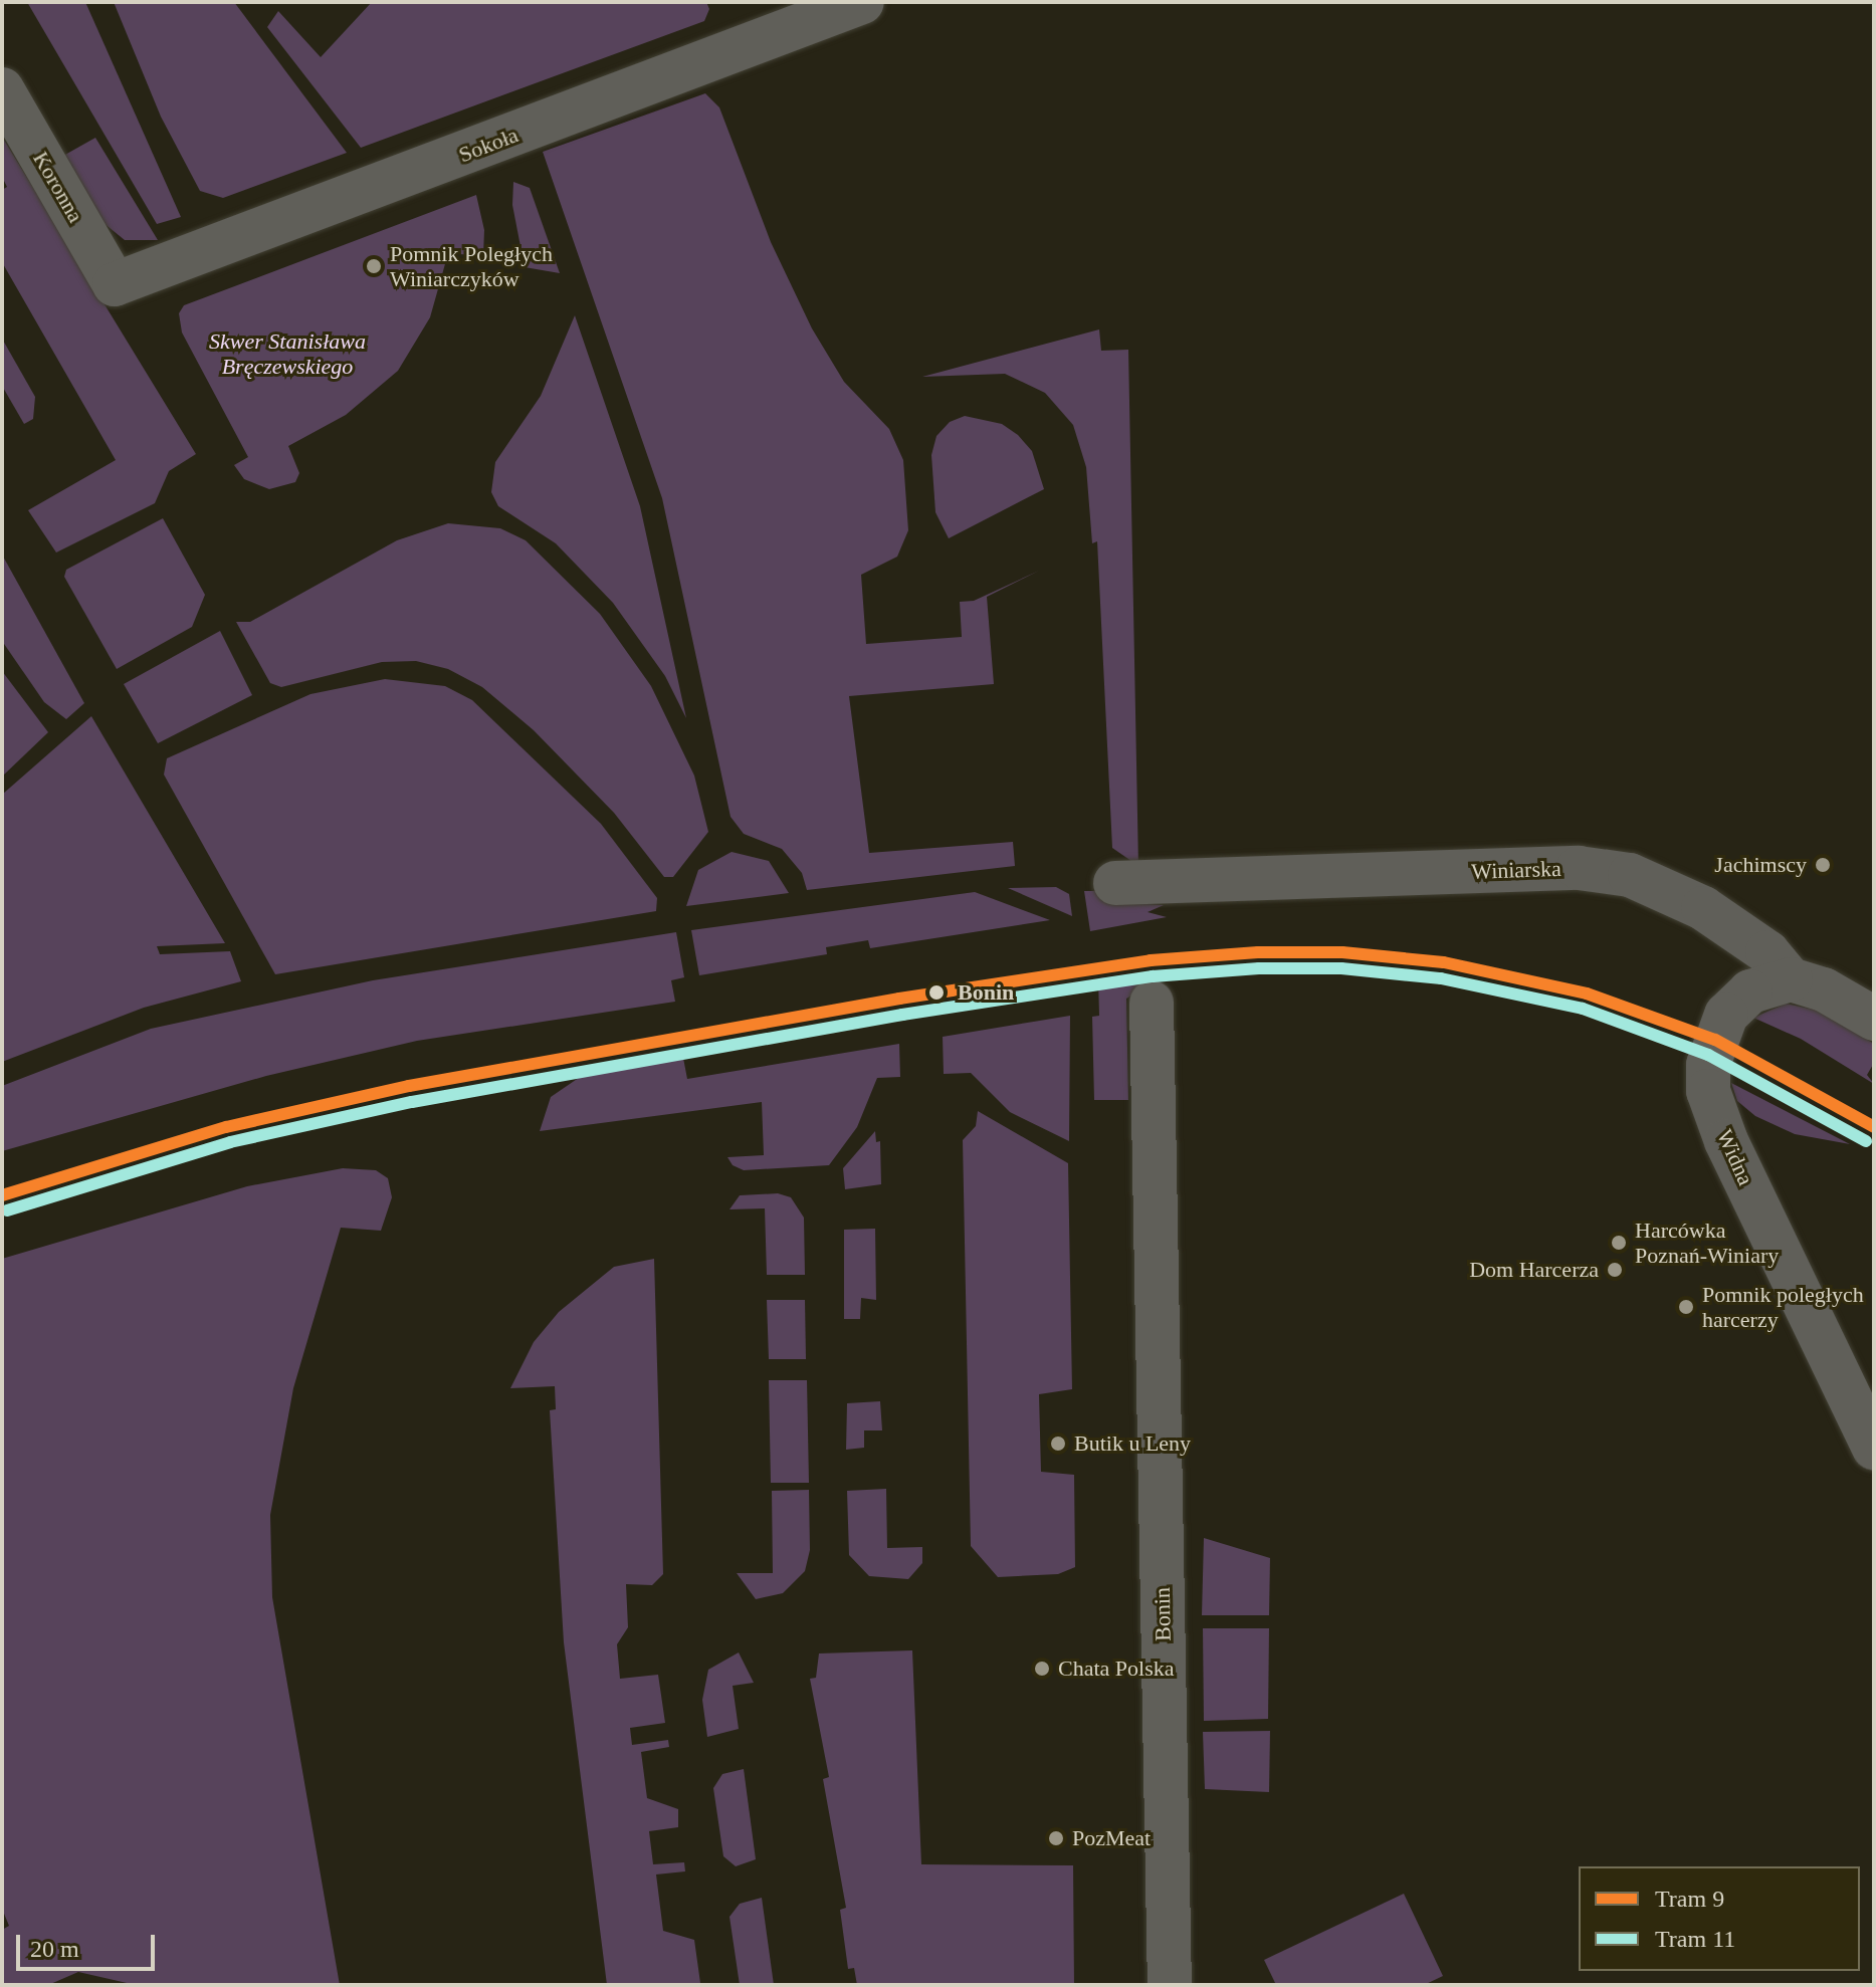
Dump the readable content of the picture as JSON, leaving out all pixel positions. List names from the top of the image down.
{
  "streets": {
    "street": [
      "Sokoła",
      "Koronna",
      "Winiarska",
      "Widna",
      "Bonin"
    ]
  },
  "crossings": [
    ["Sokoła", "Koronna"],
    ["Winiarska", "Widna"]
  ],
  "parks": ["Skwer Stanisława Bręczewskiego"],
  "places": [
    "Pomnik Poległych Winiarczyków",
    "Jachimscy",
    "Bonin",
    "Harcówka Poznań-Winiary",
    "Dom Harcerza",
    "Pomnik poległych harcerzy",
    "Butik u Leny",
    "Chata Polska",
    "PozMeat"
  ],
  "lines": ["tram line 9", "tram line 11"],
  "legend": ["Tram 9", "Tram 11"],
  "scale_bar": "20 m"
}
